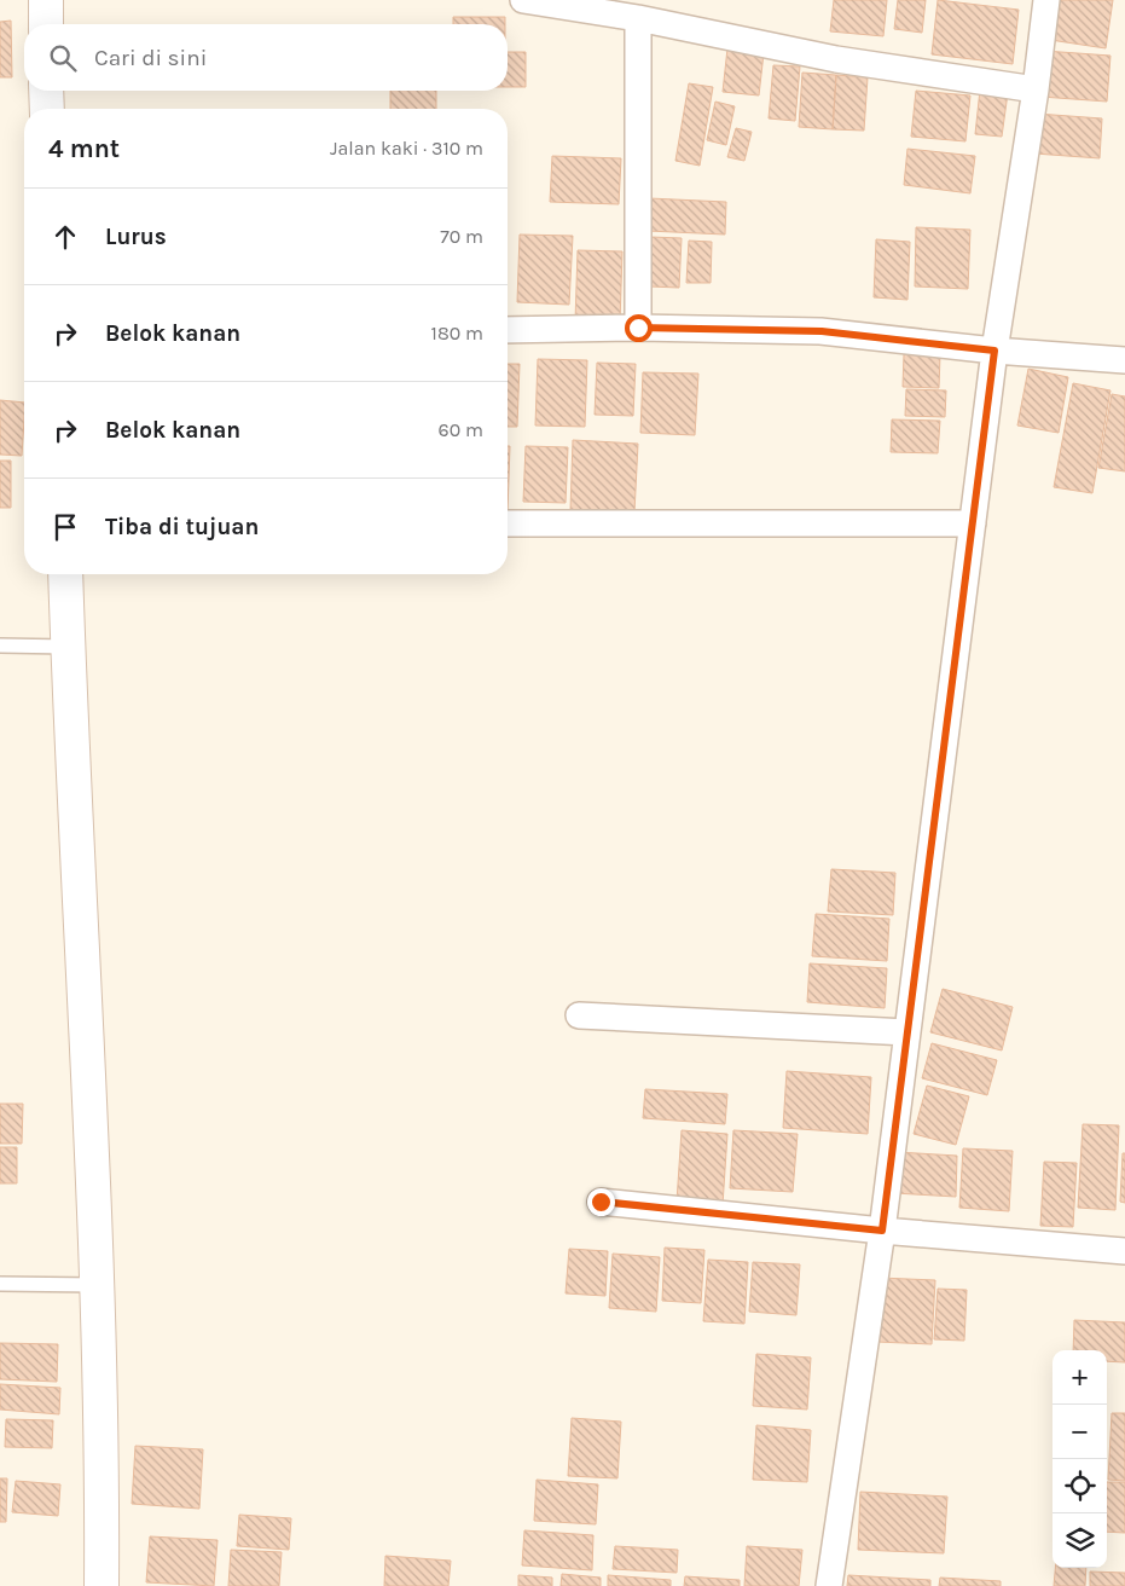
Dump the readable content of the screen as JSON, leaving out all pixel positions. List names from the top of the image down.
{
  "page": {
    "search": "Cari di sini",
    "heading": ["4 mnt", "Jalan kaki · 310 m"],
    "list": [
      ["Lurus", "70 m"],
      ["Belok kanan", "180 m"],
      ["Belok kanan", "60 m"],
      "Tiba di tujuan"
    ],
    "map_buttons": ["+", "−"]
  }
}
